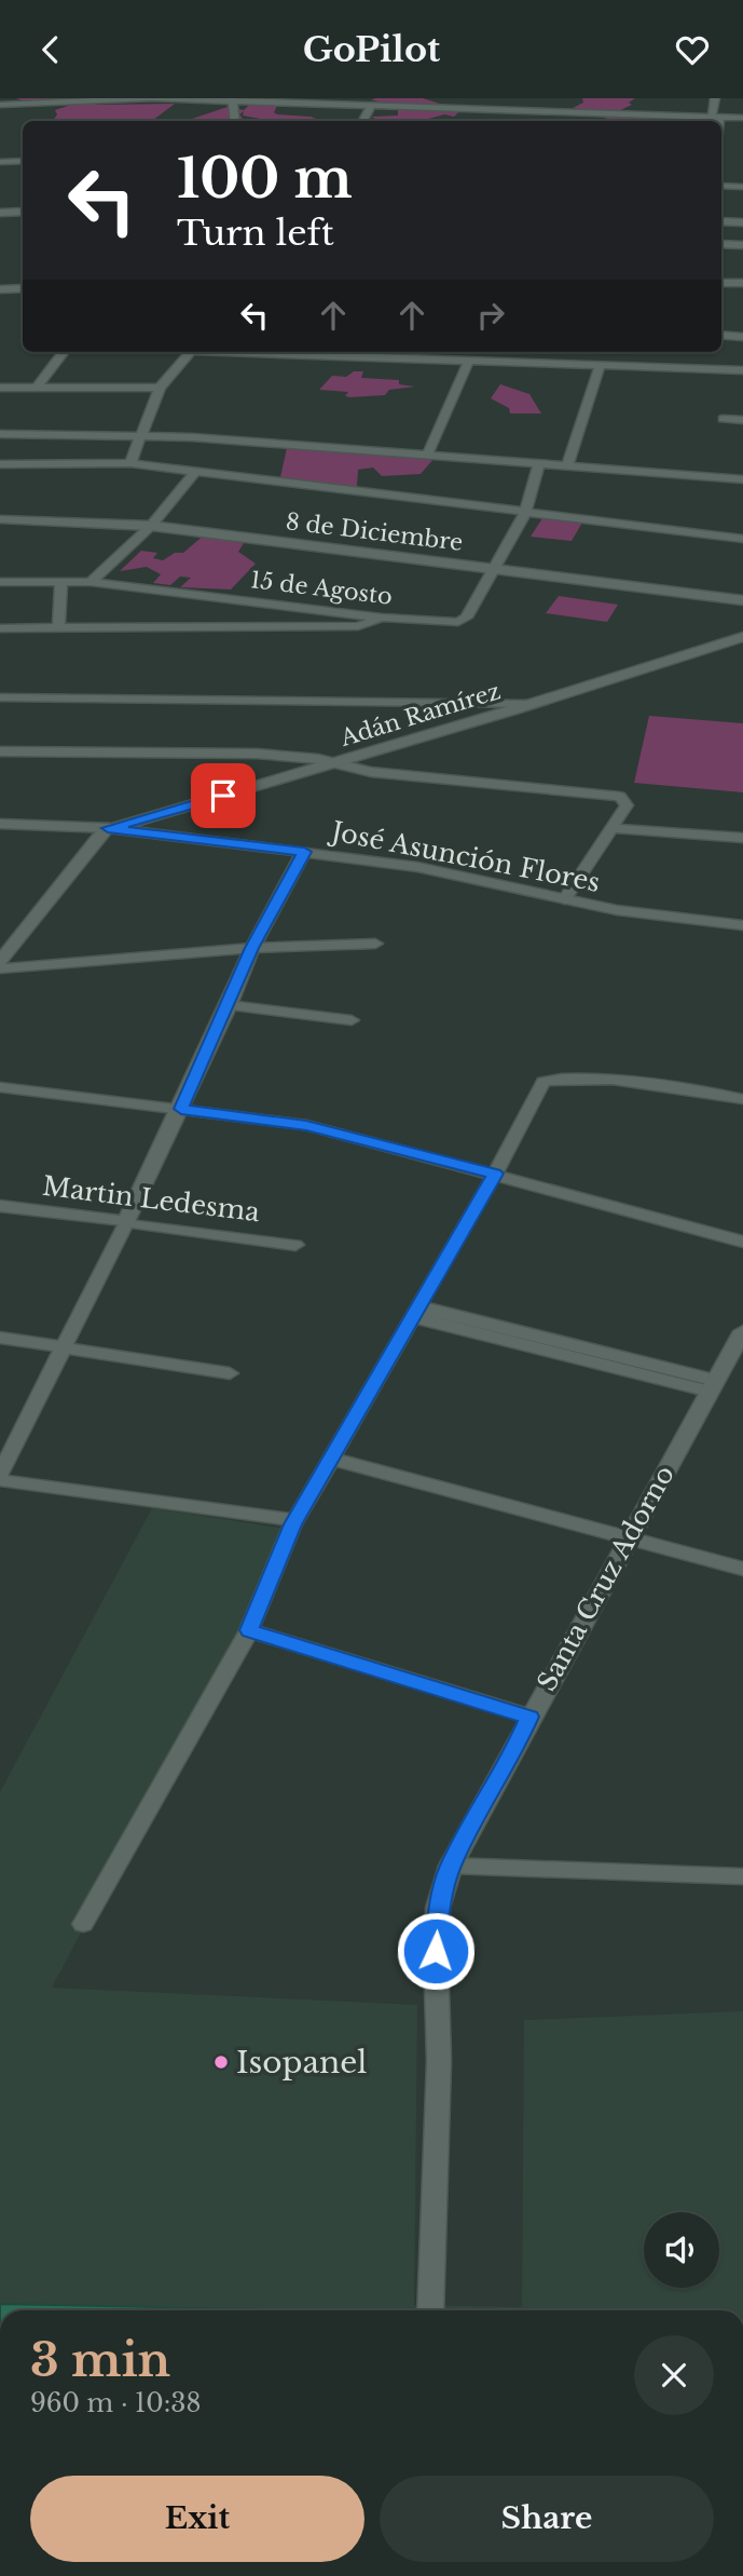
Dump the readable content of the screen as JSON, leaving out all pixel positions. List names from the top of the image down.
{
  "streets": {
    "street": [
      "8 de Diciembre",
      "15 de Agosto",
      "Adán Ramírez",
      "José Asunción Flores",
      "Martin Ledesma",
      "Santa Cruz Adorno"
    ]
  },
  "crossings": [
    ["8 de Diciembre", "15 de Agosto"],
    ["Adán Ramírez", "José Asunción Flores"]
  ],
  "places": ["Isopanel"],
  "page": {
    "header": "GoPilot",
    "turn": ["100 m", "Turn left"],
    "heading": ["3 min", "960 m · 10:38"],
    "buttons": ["Exit", "Share"]
  }
}
